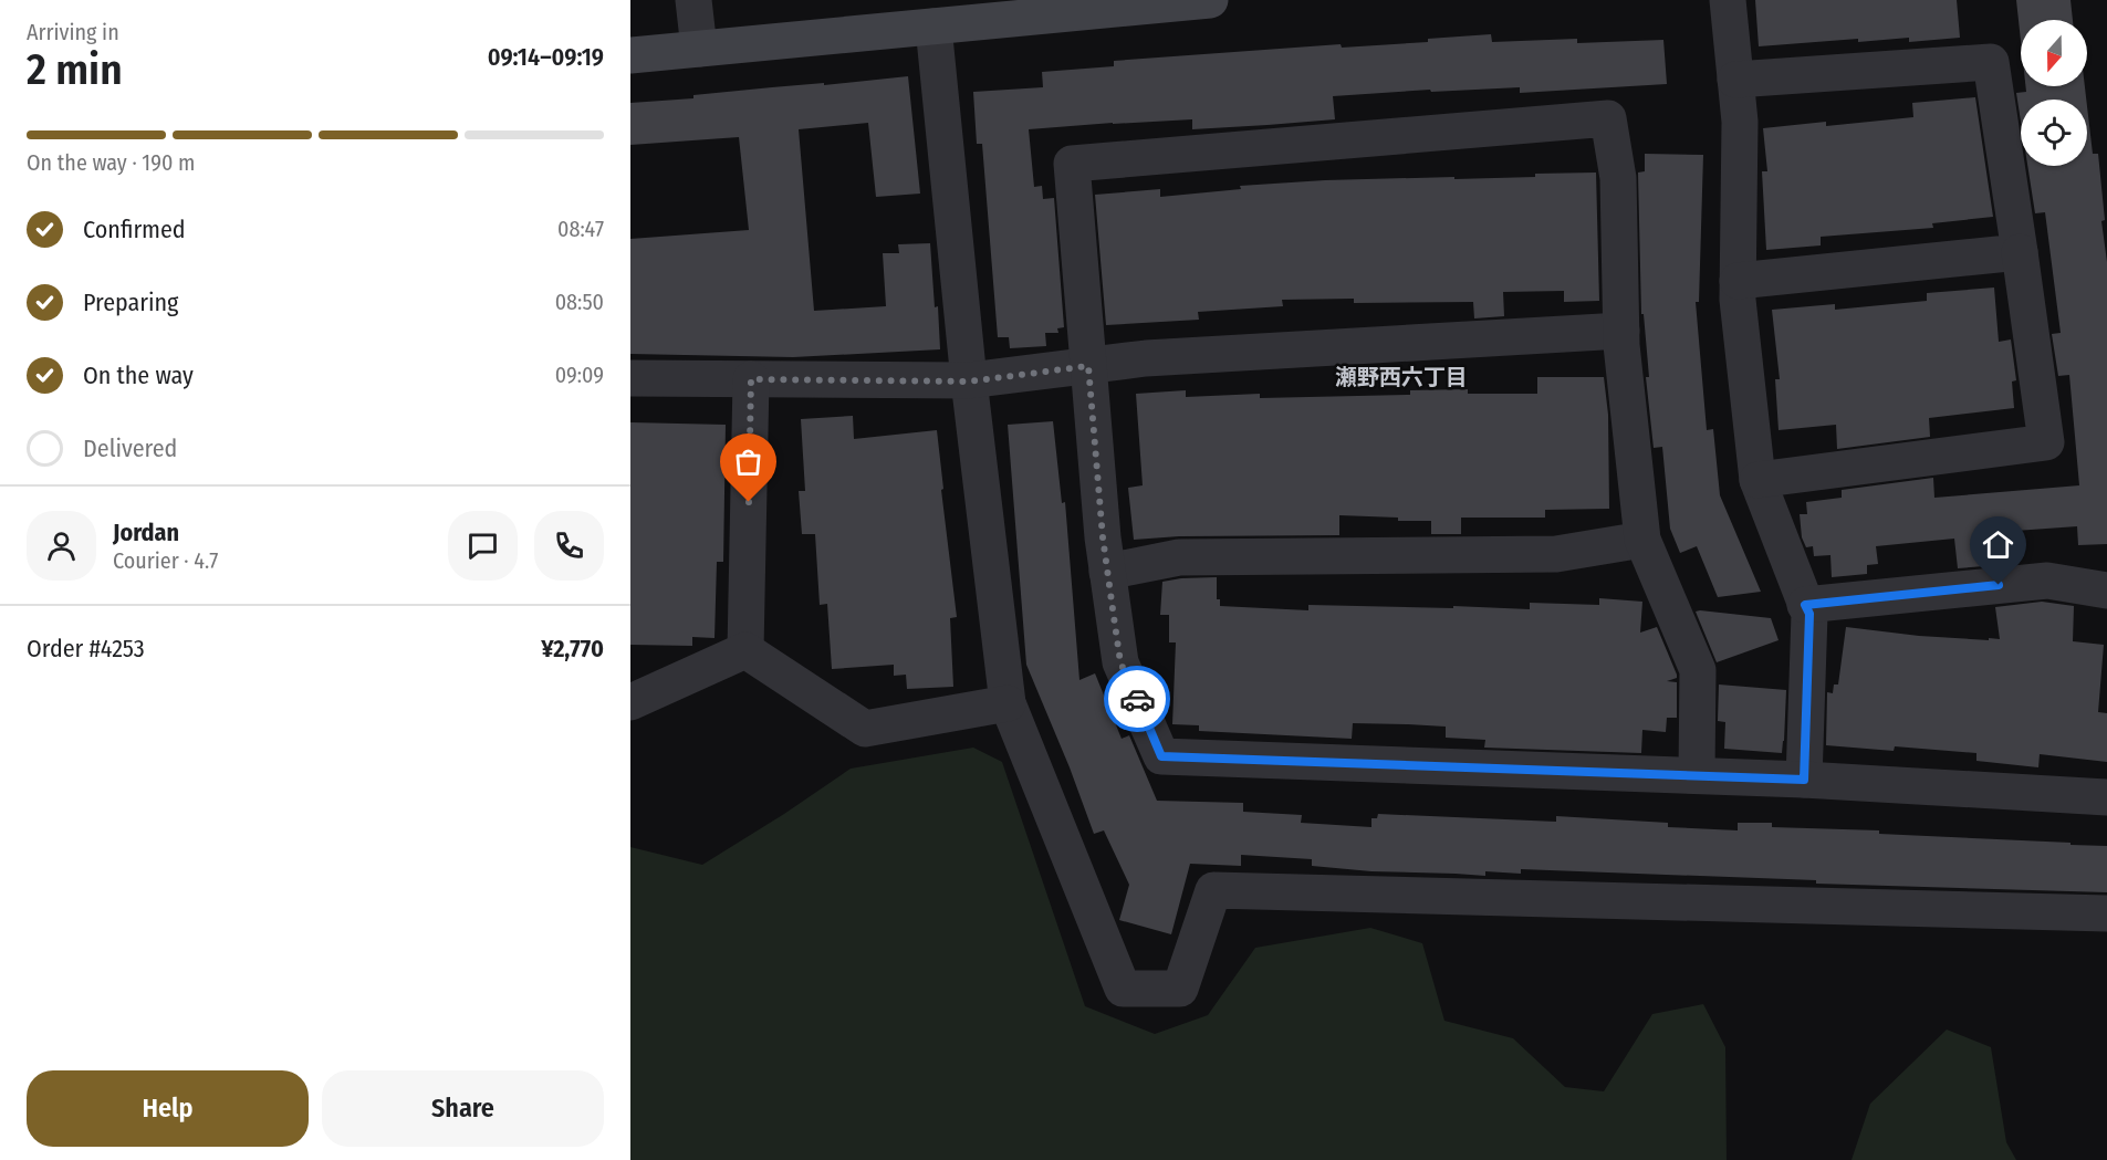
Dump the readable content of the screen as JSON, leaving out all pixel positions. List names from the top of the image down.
{
  "districts": ["瀬野西六丁目"],
  "north": "bottom",
  "page": {
    "heading": ["2 min", "Arriving in", "09:14–09:19"],
    "panel": [
      "Jordan",
      "Courier · 4.7",
      "Order #4253",
      "¥2,770"
    ],
    "bar": "On the way · 190 m",
    "list": [
      ["Confirmed", "08:47"],
      ["Preparing", "08:50"],
      ["On the way", "09:09"],
      "Delivered"
    ],
    "buttons": ["Help", "Share"]
  }
}
